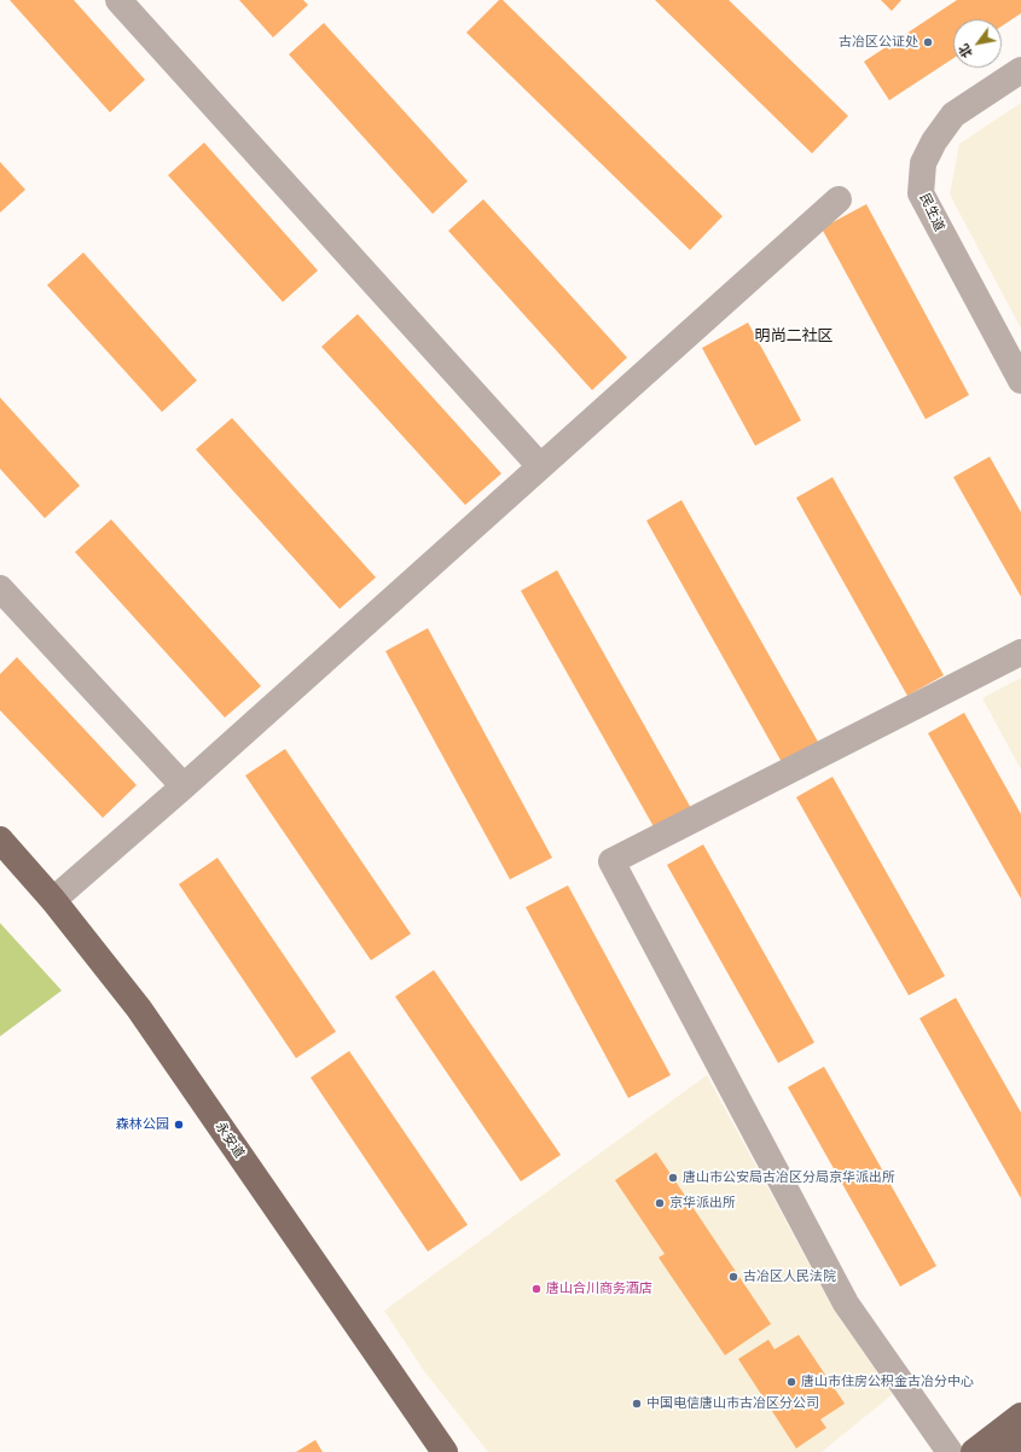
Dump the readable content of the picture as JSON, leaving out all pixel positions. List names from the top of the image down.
{
  "streets": {
    "main road": ["永安道"],
    "street": ["民生道"]
  },
  "districts": ["明尚二社区"],
  "places": [
    "古冶区公证处",
    "森林公园",
    "唐山市公安局古冶区分局京华派出所",
    "京华派出所",
    "古冶区人民法院",
    "唐山合川商务酒店",
    "唐山市住房公积金古冶分中心",
    "中国电信唐山市古冶区分公司"
  ],
  "north": "bottom left"
}
